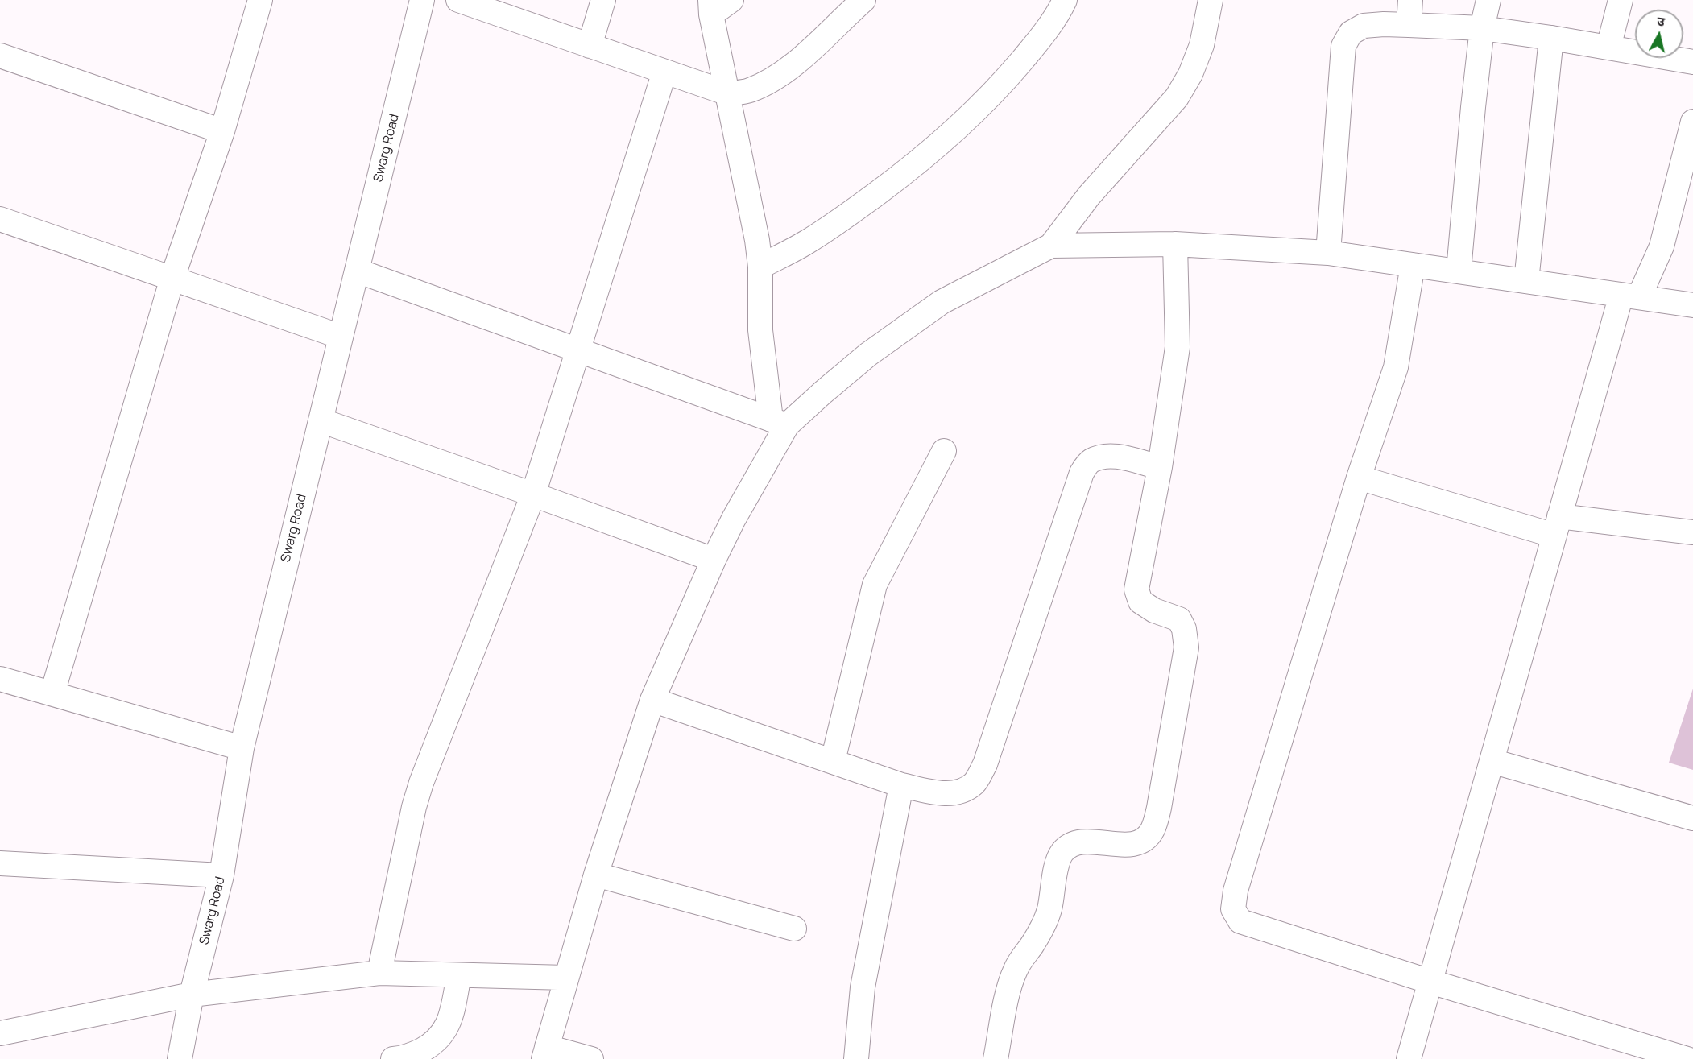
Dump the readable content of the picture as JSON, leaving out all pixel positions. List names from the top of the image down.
{
  "streets": {
    "street": ["Swarg Road"]
  },
  "north": "top"
}
